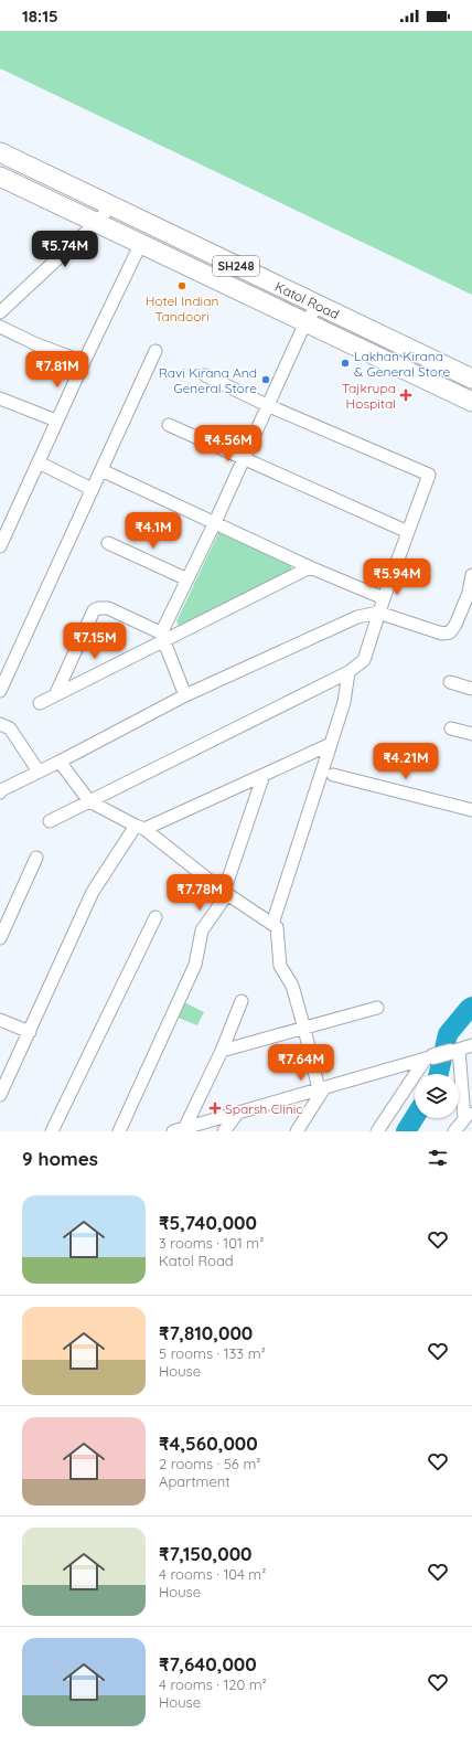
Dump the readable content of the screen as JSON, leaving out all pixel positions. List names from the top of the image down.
{
  "streets": {
    "main road": ["SH248", "Katol Road"]
  },
  "places": {
    "other": ["Hotel Indian Tandoori", "Lakhan Kirana & General Store", "Ravi Kirana And General Store"],
    "health": ["Tajkrupa Hospital", "Sparsh Clinic"]
  },
  "page": {
    "status": "18:15",
    "price": [
      "₹5.74M",
      "₹7.81M",
      "₹4.56M",
      "₹4.1M",
      "₹5.94M",
      "₹7.15M",
      "₹4.21M",
      "₹7.78M",
      "₹7.64M"
    ],
    "heading": "9 homes",
    "list": [
      {
        "name": "₹5,740,000",
        "note": "3 rooms · 101 m² · Katol Road"
      },
      {
        "name": "₹7,810,000",
        "note": "5 rooms · 133 m² · House"
      },
      {
        "name": "₹4,560,000",
        "note": "2 rooms · 56 m² · Apartment"
      },
      {
        "name": "₹7,150,000",
        "note": "4 rooms · 104 m² · House"
      },
      {
        "name": "₹7,640,000",
        "note": "4 rooms · 120 m² · House"
      }
    ]
  }
}
